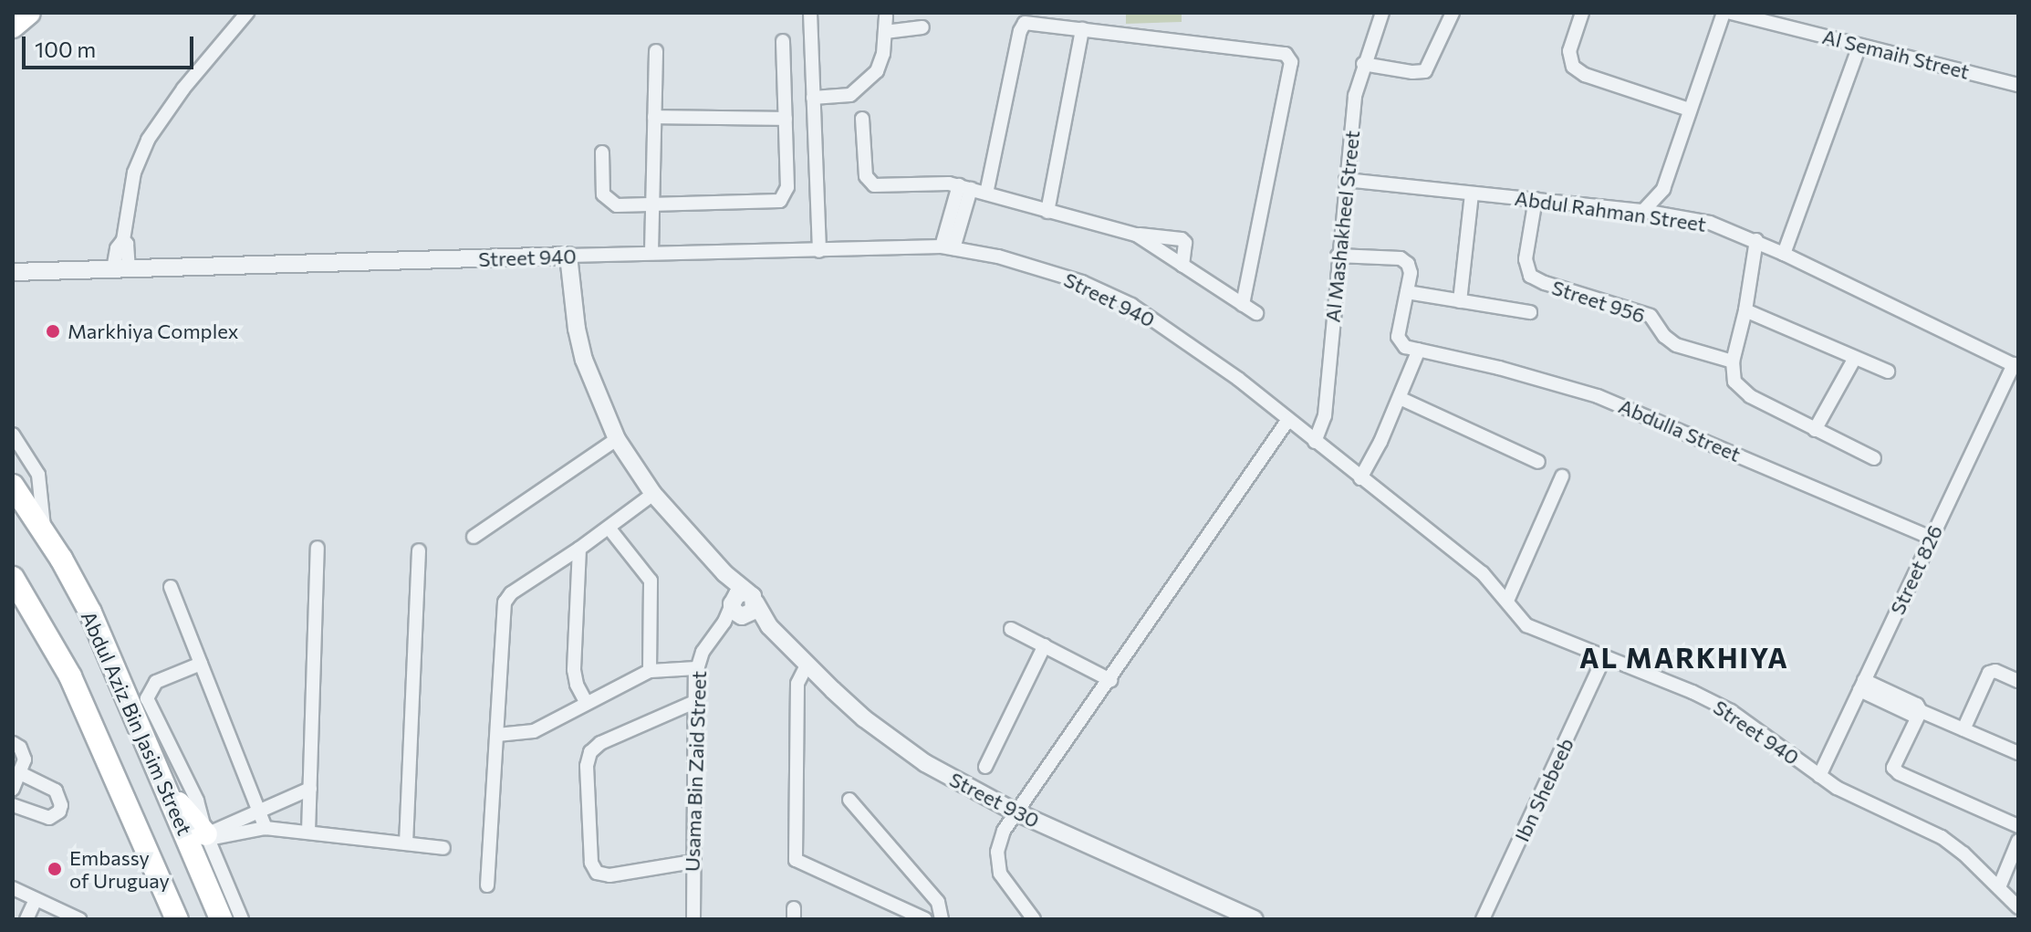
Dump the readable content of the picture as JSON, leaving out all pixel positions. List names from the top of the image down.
{
  "streets": {
    "main road": ["Abdul Aziz Bin Jasim Street"],
    "street": [
      "Al Semaih Street",
      "Abdul Rahman Street",
      "Al Mashakheel Street",
      "Street 940",
      "Street 956",
      "Abdulla Street",
      "Street 826",
      "Usama Bin Zaid Street",
      "Ibn Shebeeb",
      "Street 930"
    ]
  },
  "crossings": [
    ["Abdul Rahman Street", "Al Mashakheel Street"],
    ["Abdul Rahman Street", "Street 956"],
    ["Abdul Rahman Street", "Street 826"],
    ["Al Mashakheel Street", "Street 940"],
    ["Street 940", "Street 826"],
    ["Street 940", "Ibn Shebeeb"],
    ["Street 940", "Street 930"],
    ["Abdulla Street", "Street 826"],
    ["Usama Bin Zaid Street", "Street 930"]
  ],
  "districts": ["AL MARKHIYA"],
  "places": ["Markhiya Complex", "Embassy of Uruguay"],
  "scale_bar": "100 m"
}
